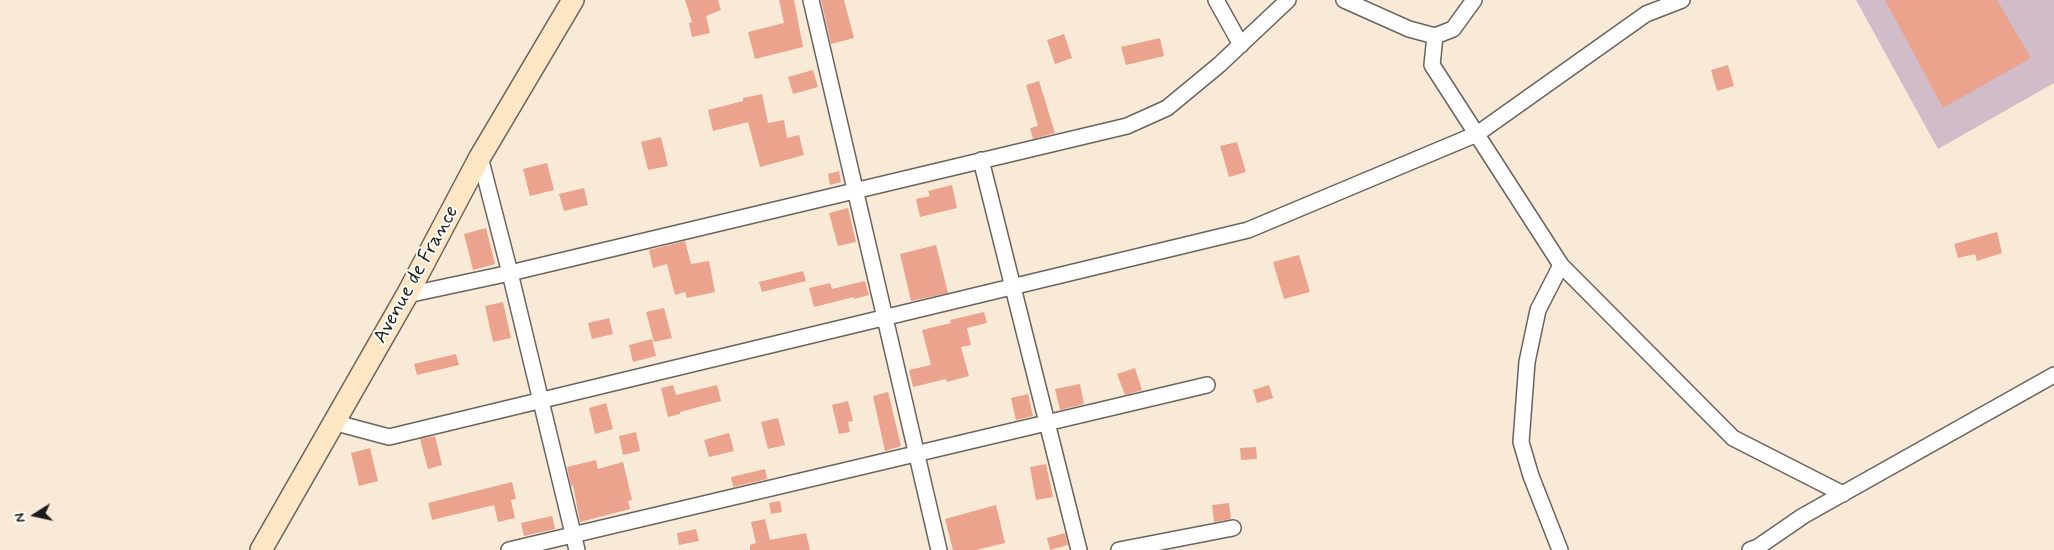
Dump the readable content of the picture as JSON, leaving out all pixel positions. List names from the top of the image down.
{
  "streets": {
    "main road": ["Avenue de France"]
  },
  "north": "left"
}
